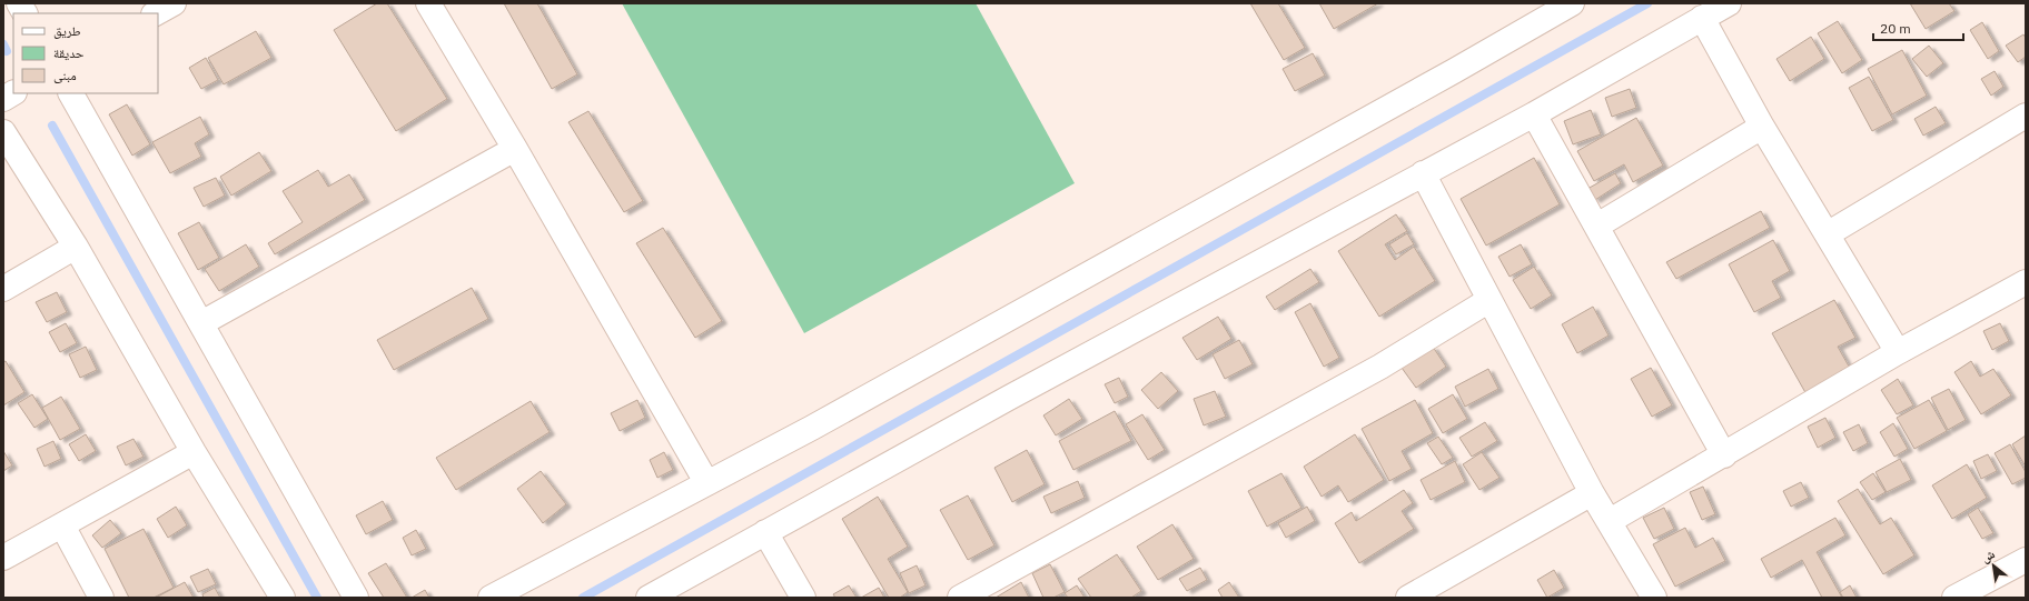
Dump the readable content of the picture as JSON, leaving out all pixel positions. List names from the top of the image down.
{
  "legend": ["طريق", "حديقة", "مبنى"],
  "scale_bar": "20 m",
  "north": "top left"
}
